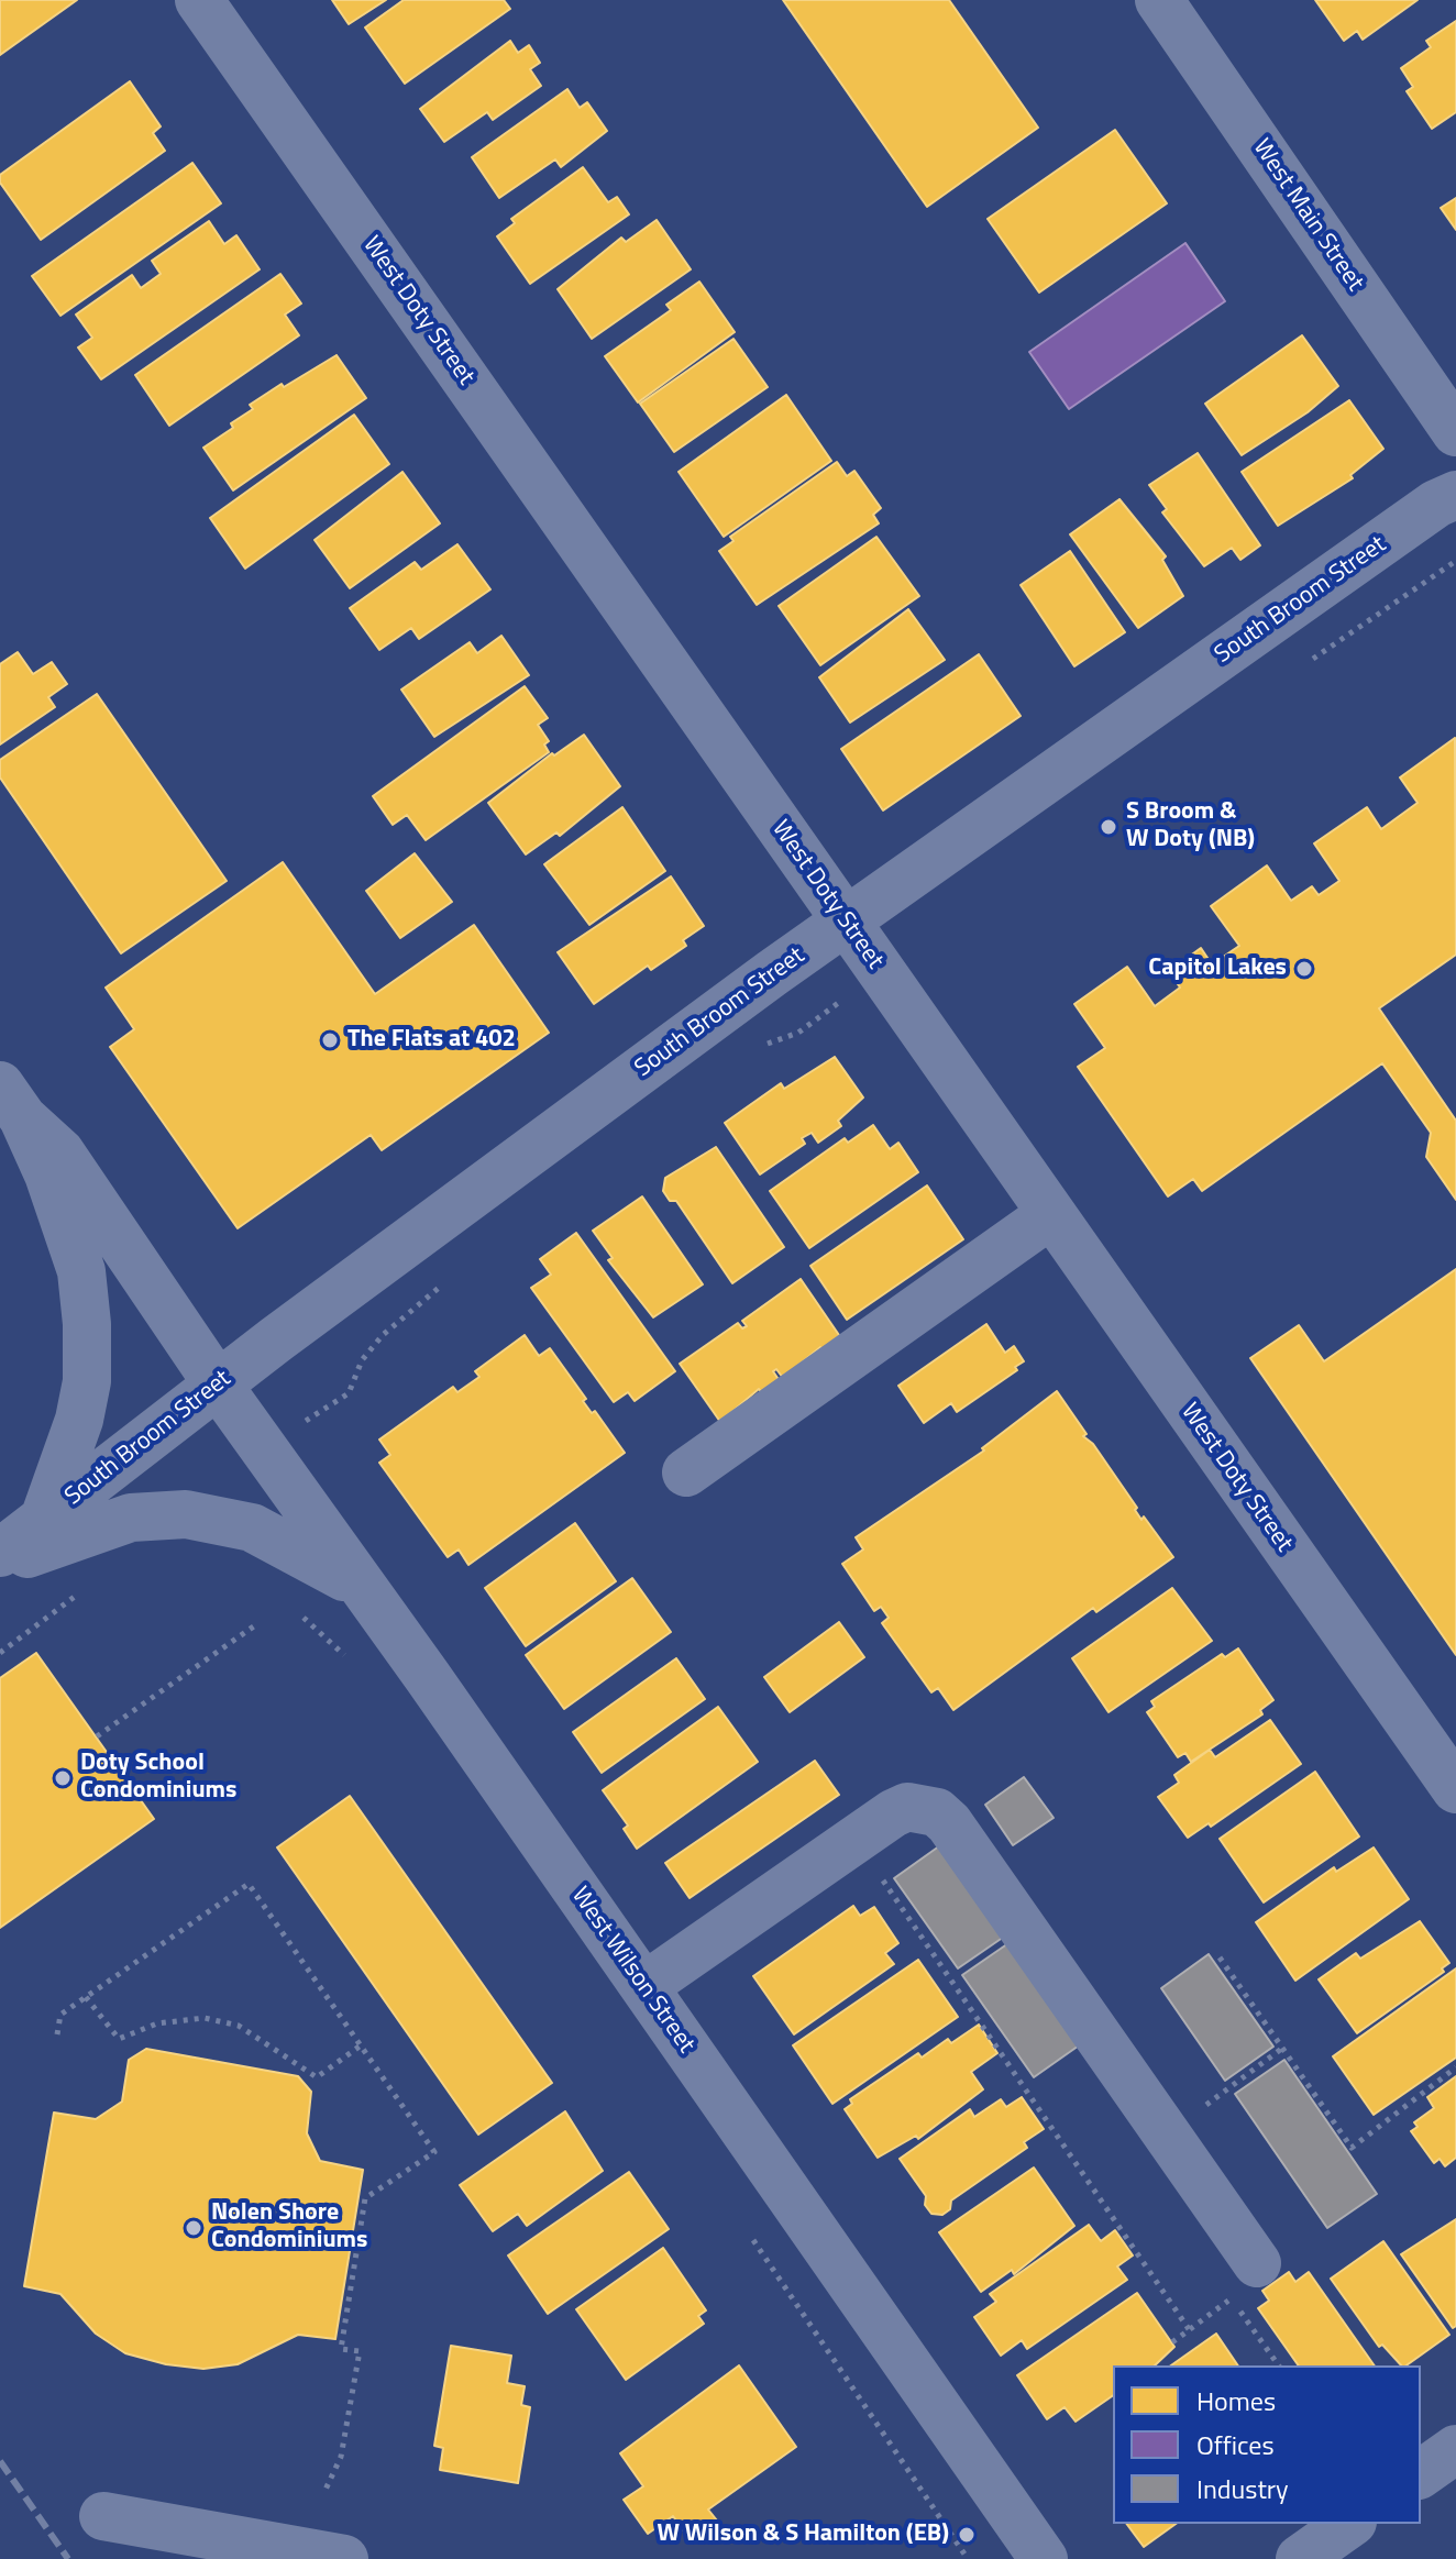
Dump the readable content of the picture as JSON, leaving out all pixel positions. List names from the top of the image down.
{
  "streets": {
    "street": [
      "West Main Street",
      "West Doty Street",
      "South Broom Street",
      "West Wilson Street"
    ]
  },
  "crossings": [
    ["West Doty Street", "South Broom Street"],
    ["South Broom Street", "West Wilson Street"]
  ],
  "places": [
    "S Broom & W Doty (NB)",
    "Capitol Lakes",
    "The Flats at 402",
    "Doty School Condominiums",
    "Nolen Shore Condominiums",
    "W Wilson & S Hamilton (EB)"
  ],
  "legend": ["Homes", "Offices", "Industry"]
}
